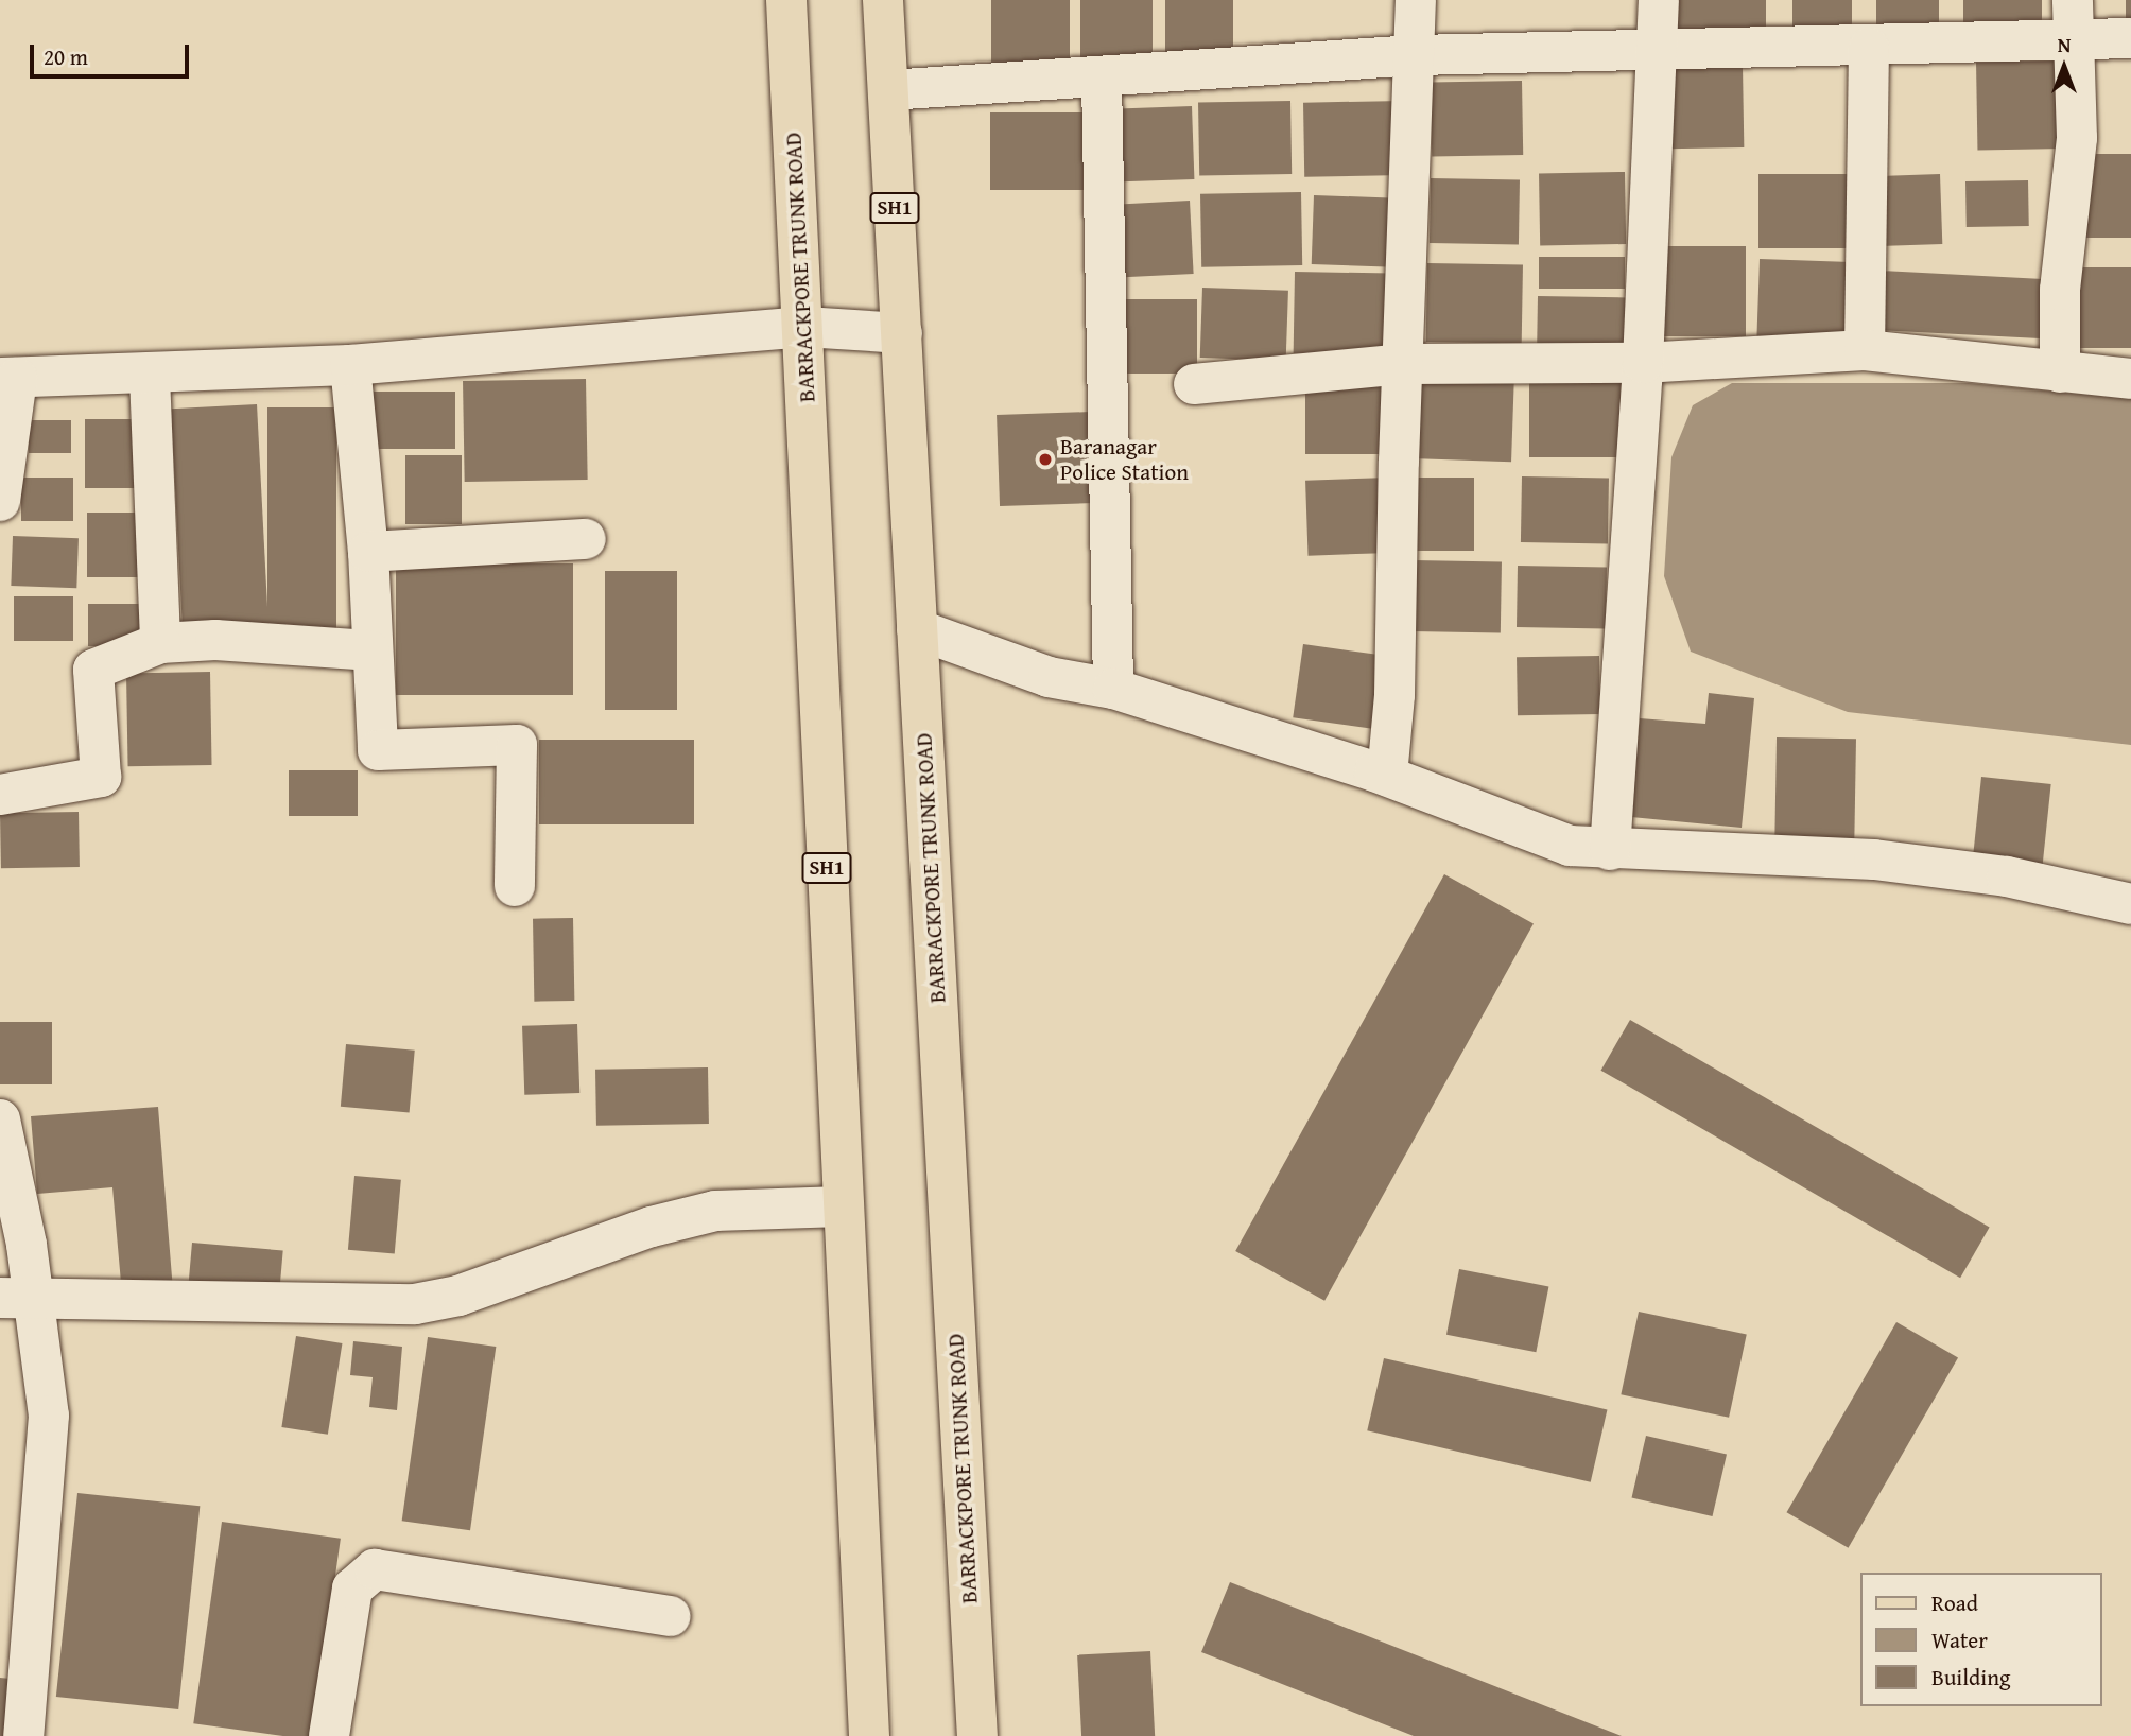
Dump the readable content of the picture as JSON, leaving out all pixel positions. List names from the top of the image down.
{
  "streets": {
    "main road": ["SH1", "BARRACKPORE TRUNK ROAD"]
  },
  "places": ["Baranagar Police Station"],
  "legend": ["Road", "Water", "Building"],
  "scale_bar": "20 m",
  "north": "top"
}
